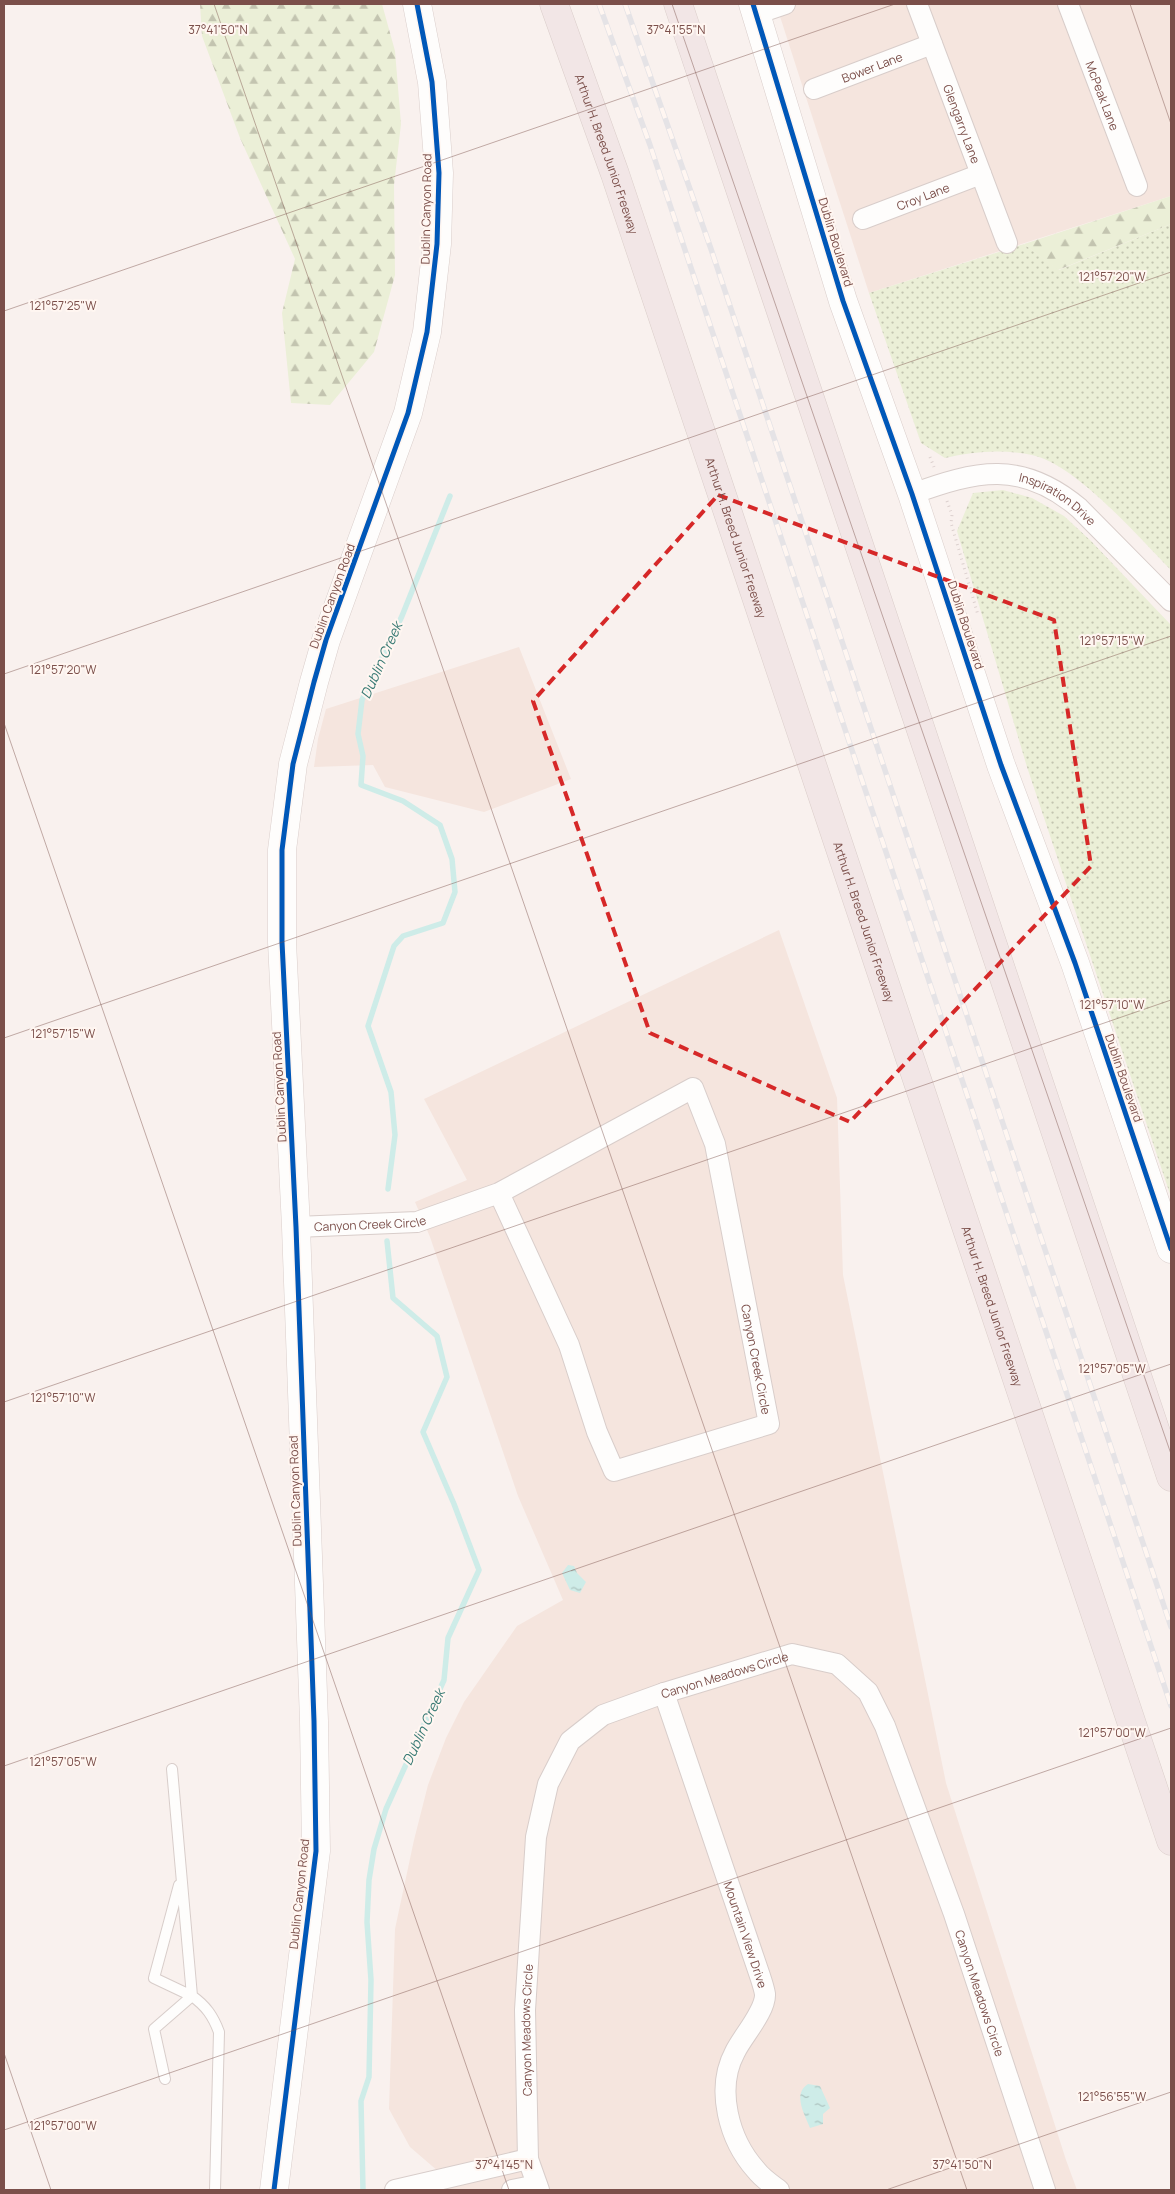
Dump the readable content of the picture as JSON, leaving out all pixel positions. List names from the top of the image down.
{
  "streets": {
    "highway": ["Arthur H. Breed Junior Freeway"],
    "main road": ["Dublin Canyon Road", "Dublin Boulevard"],
    "street": [
      "Bower Lane",
      "McPeak Lane",
      "Glengarry Lane",
      "Croy Lane",
      "Inspiration Drive",
      "Canyon Creek Circle",
      "Canyon Meadows Circle",
      "Mountain View Drive"
    ]
  },
  "crossings": [
    ["Bower Lane", "Glengarry Lane"],
    ["Glengarry Lane", "Croy Lane"],
    ["Dublin Canyon Road", "Canyon Creek Circle"],
    ["Dublin Boulevard", "Inspiration Drive"],
    ["Canyon Meadows Circle", "Mountain View Drive"]
  ],
  "water": ["Dublin Creek"],
  "coordinates": [
    "37°41'50\"N",
    "37°41'55\"N",
    "121°57'20\"W",
    "121°57'25\"W",
    "121°57'15\"W",
    "121°57'10\"W",
    "121°57'05\"W",
    "121°57'00\"W",
    "121°56'55\"W",
    "37°41'45\"N"
  ]
}
